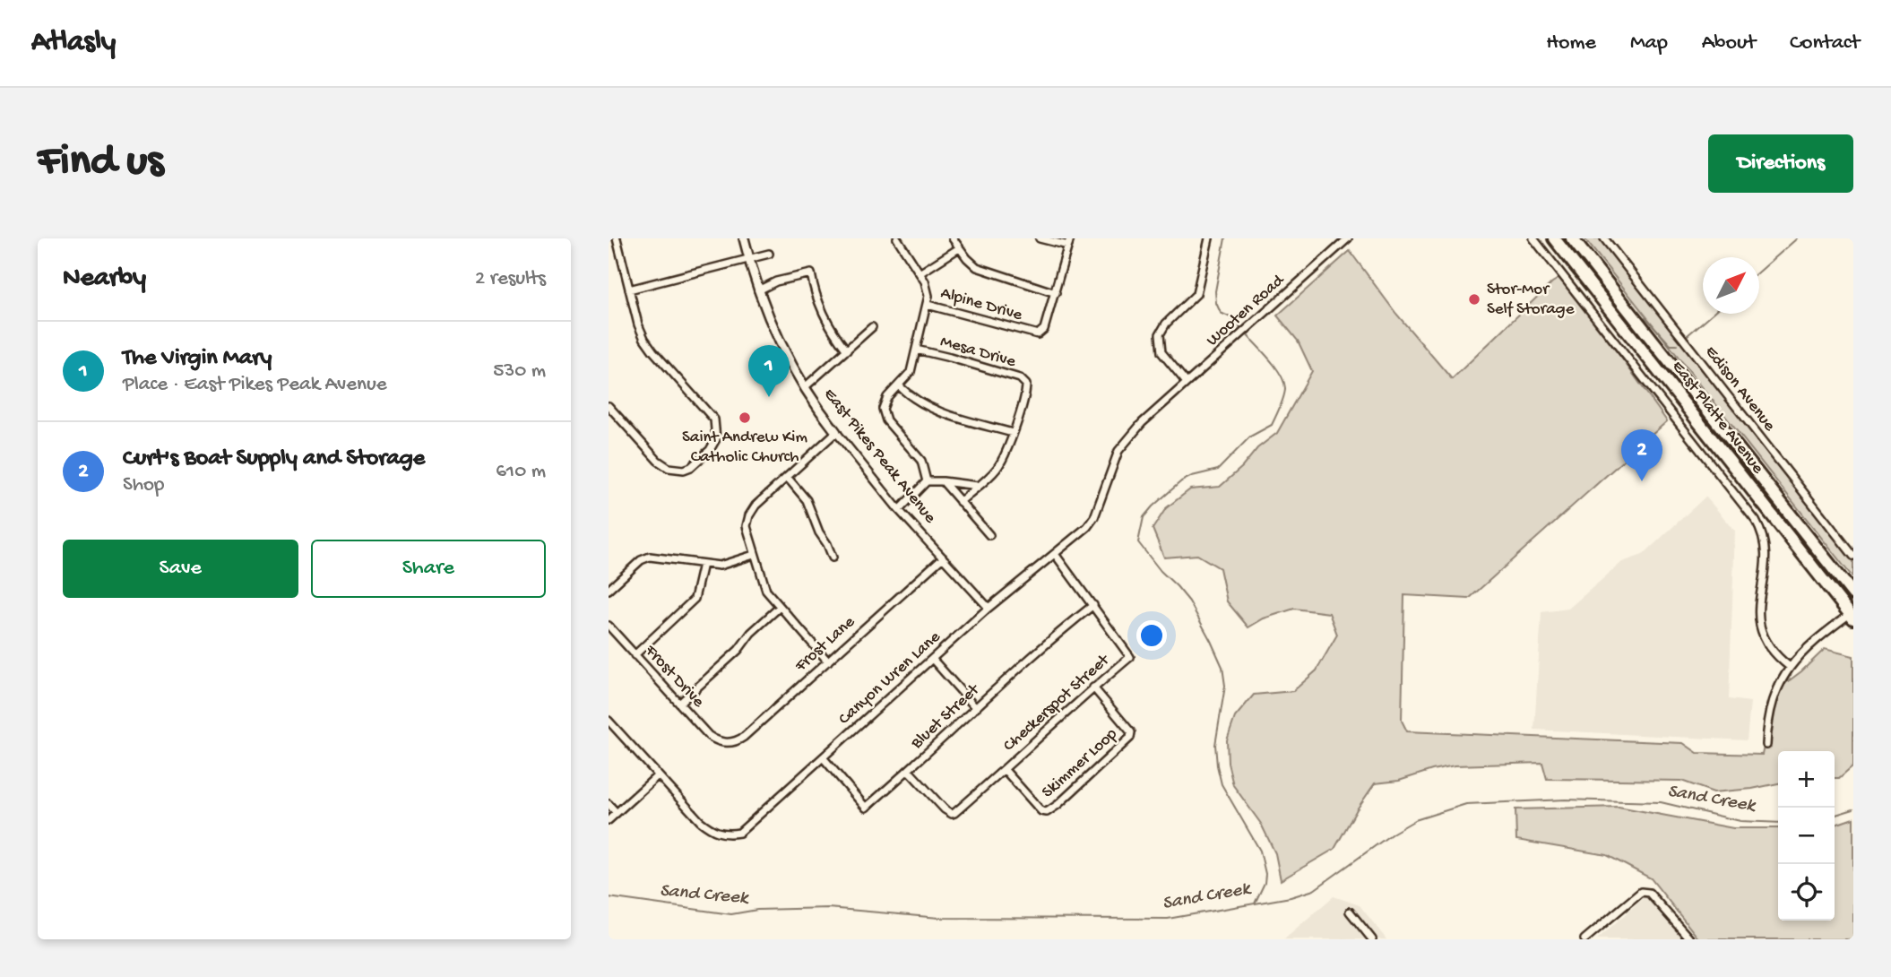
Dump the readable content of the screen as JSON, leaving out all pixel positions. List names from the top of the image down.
{
  "streets": {
    "highway": ["East Platte Avenue"],
    "street": [
      "Alpine Drive",
      "Wooten Road",
      "Mesa Drive",
      "Edison Avenue",
      "East Pikes Peak Avenue",
      "Frost Lane",
      "Frost Drive",
      "Canyon Wren Lane",
      "Checkerspot Street",
      "Bluet Street",
      "Skimmer Loop"
    ]
  },
  "crossings": [
    ["Wooten Road", "Canyon Wren Lane"],
    ["East Pikes Peak Avenue", "Frost Lane"],
    ["East Pikes Peak Avenue", "Canyon Wren Lane"],
    ["Frost Lane", "Frost Drive"],
    ["Canyon Wren Lane", "Checkerspot Street"],
    ["Canyon Wren Lane", "Bluet Street"],
    ["Checkerspot Street", "Bluet Street"],
    ["Checkerspot Street", "Skimmer Loop"]
  ],
  "water": ["Sand Creek"],
  "places": ["Stor-Mor Self Storage", "Saint Andrew Kim Catholic Church"],
  "north": "top right",
  "page": {
    "header": "Atlasly",
    "nav": [
      "Home",
      "Map",
      "About",
      "Contact"
    ],
    "buttons": [
      "Directions",
      ["Save", "Share"]
    ],
    "title": "Find us",
    "heading": ["Nearby", "2 results"],
    "list": [
      {
        "mark": "1",
        "name": "The Virgin Mary",
        "note": "Place · East Pikes Peak Avenue",
        "value": "530 m"
      },
      {
        "mark": "2",
        "name": "Curt's Boat Supply and Storage",
        "note": "Shop",
        "value": "610 m"
      }
    ],
    "pins": ["1", "2"],
    "map_buttons": ["+", "−"]
  }
}
